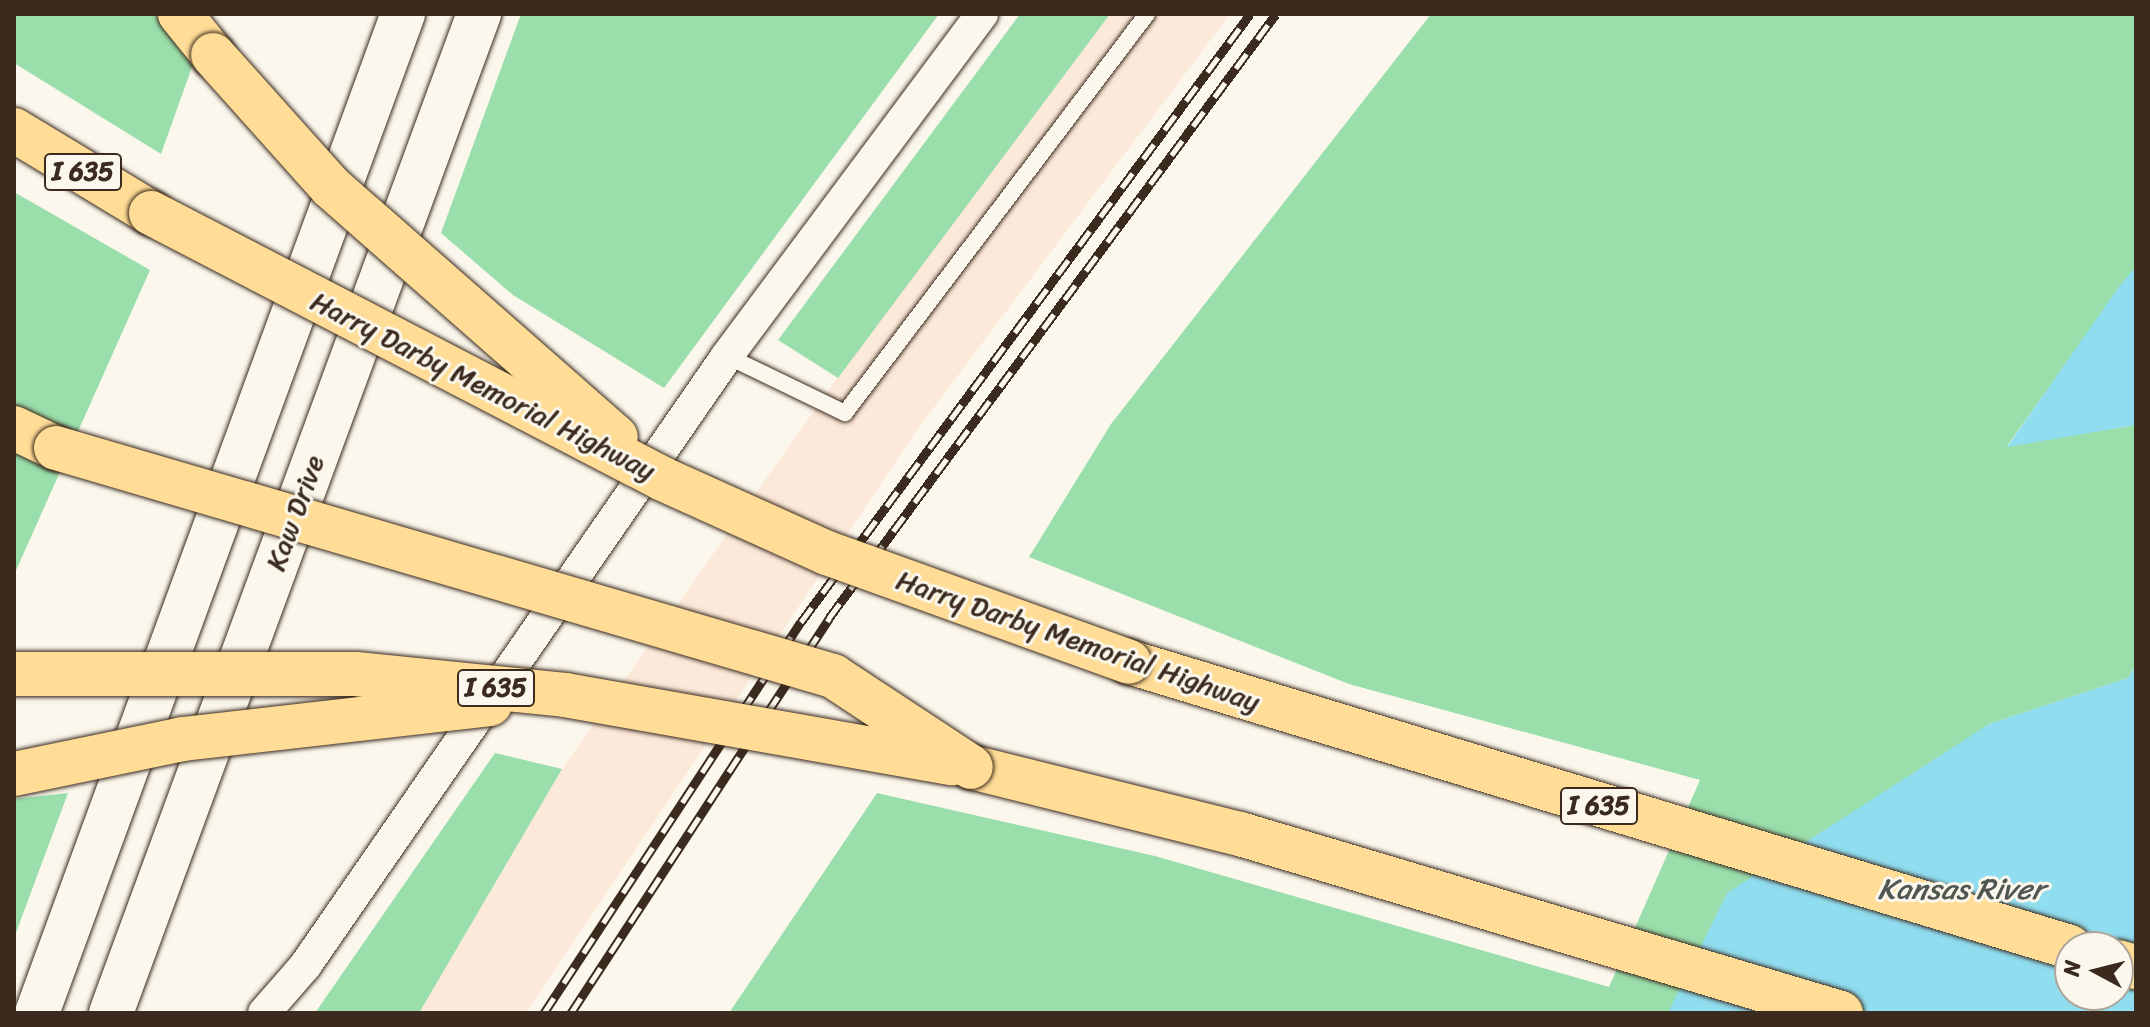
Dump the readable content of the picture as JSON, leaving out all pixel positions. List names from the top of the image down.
{
  "streets": {
    "highway": ["I 635", "Harry Darby Memorial Highway"],
    "main road": ["Kaw Drive"]
  },
  "water": ["Kansas River"],
  "north": "left"
}
